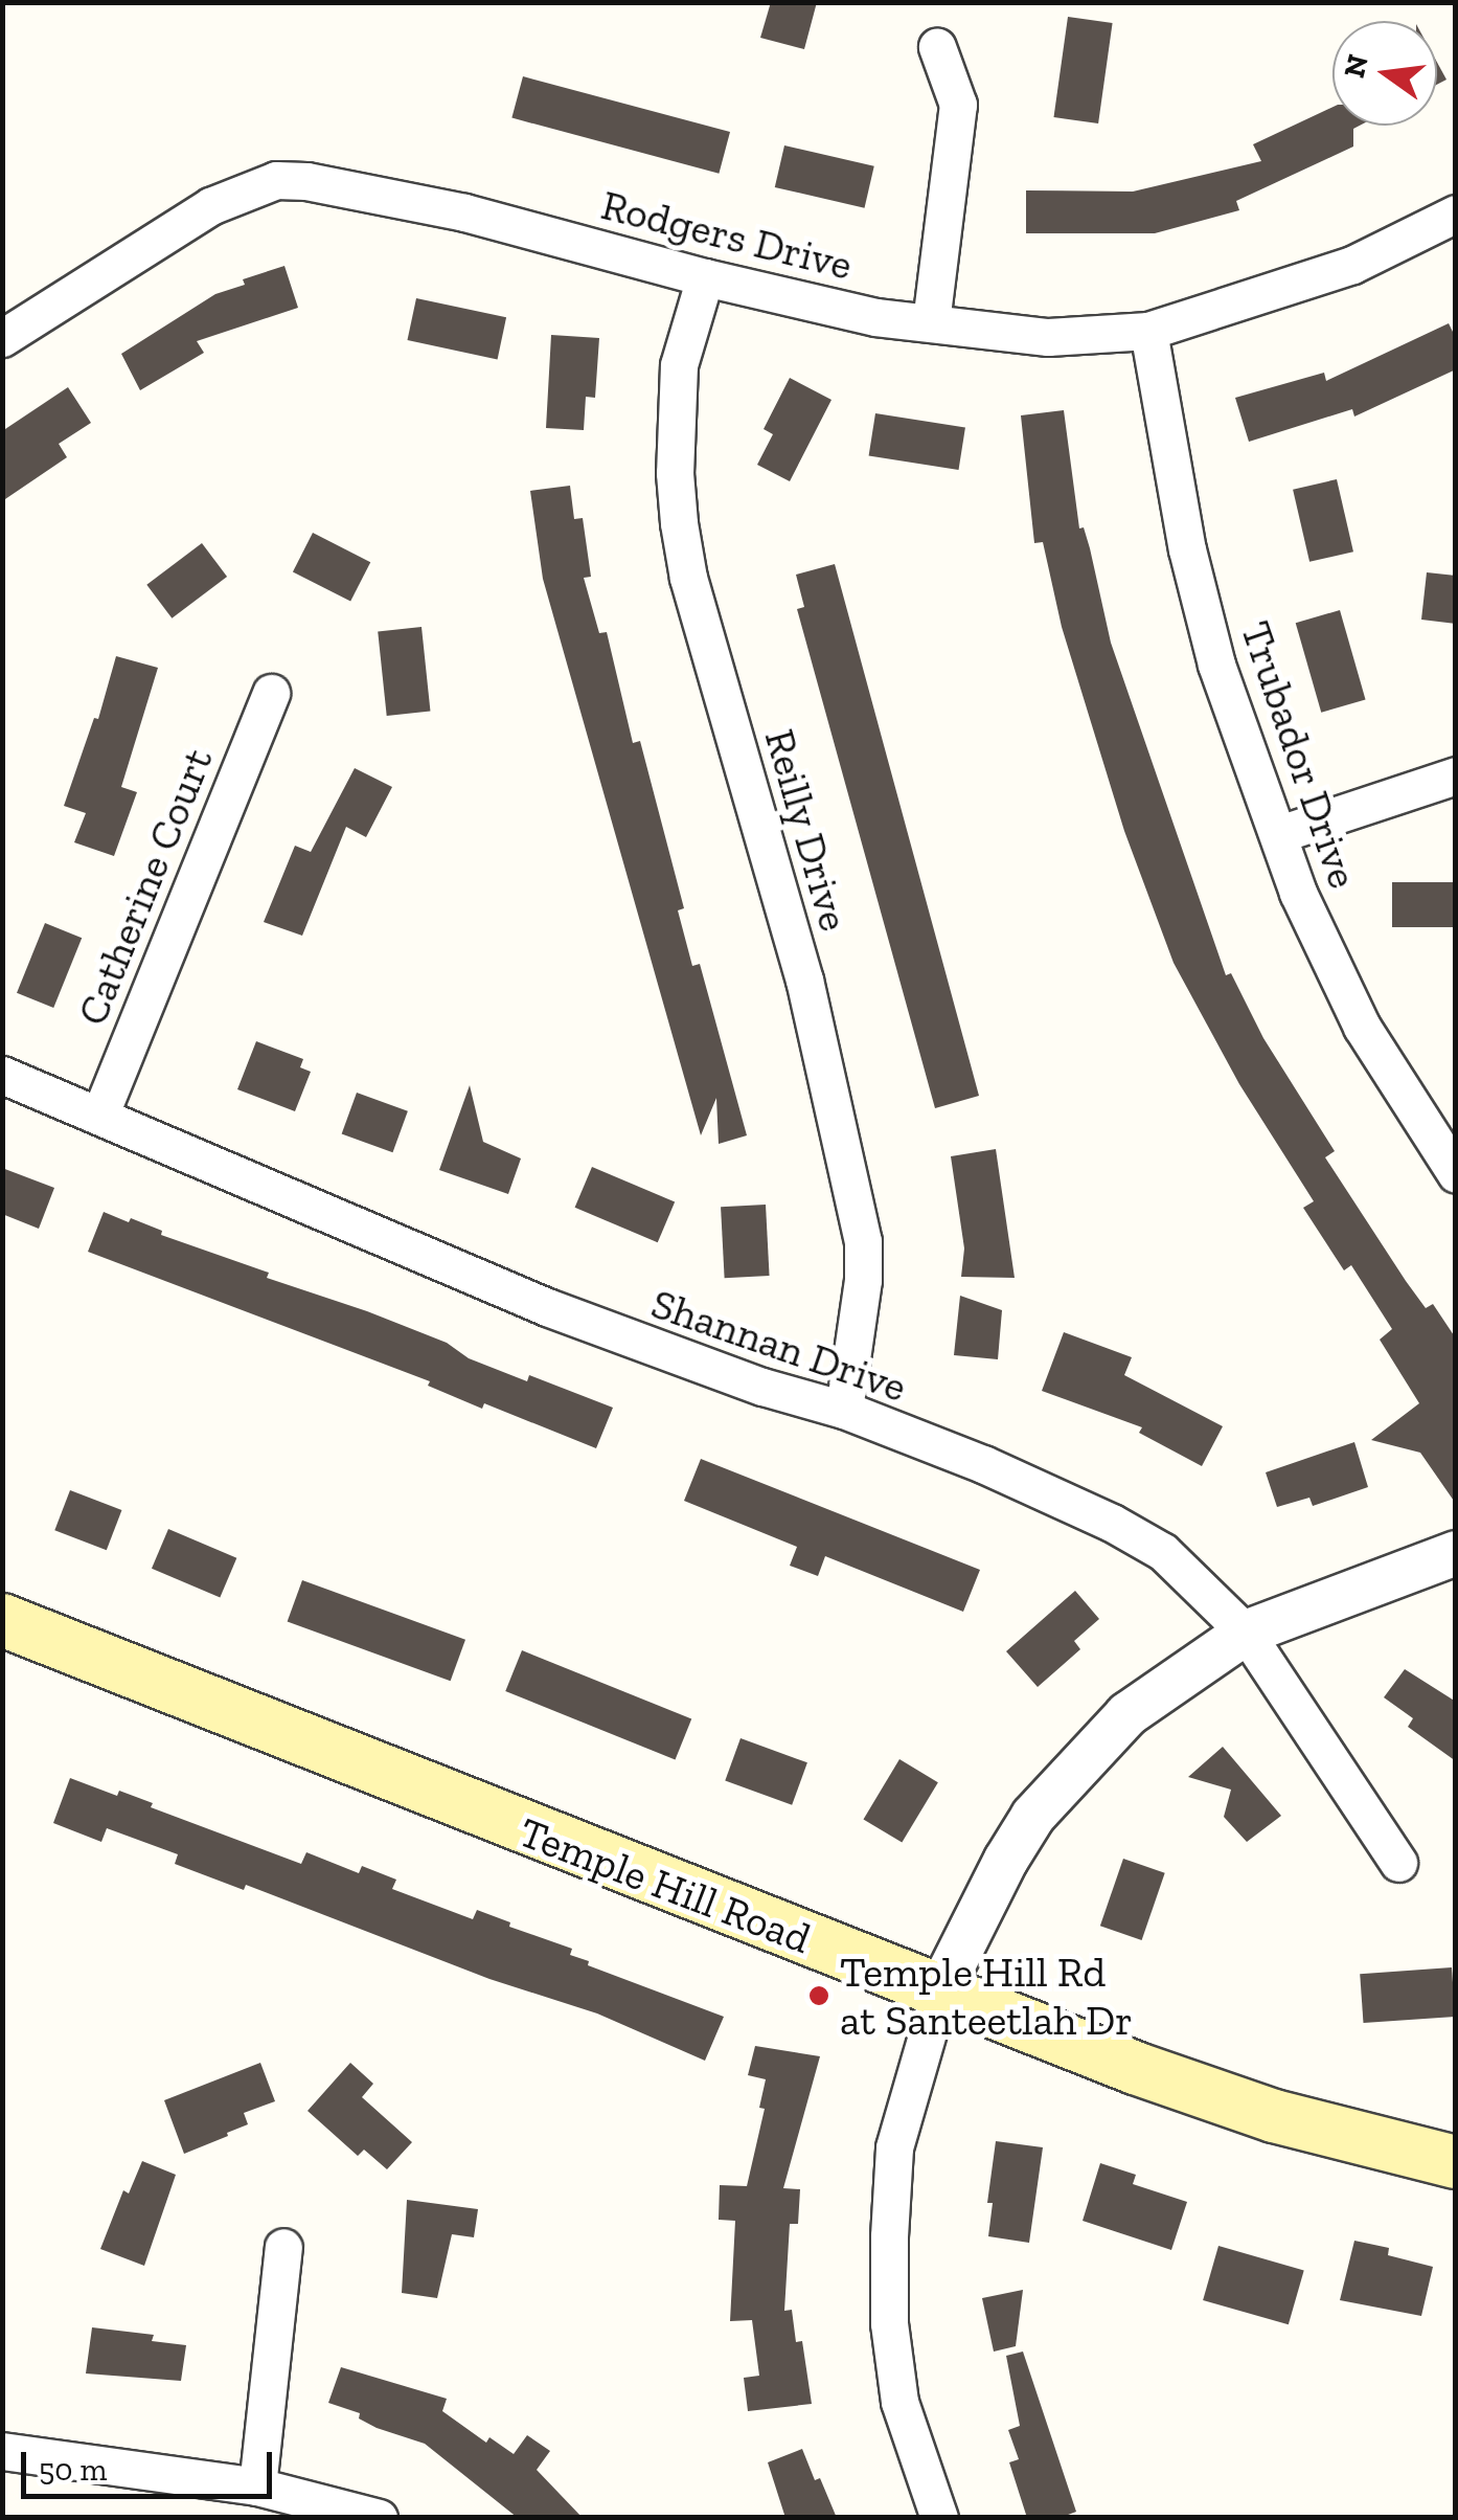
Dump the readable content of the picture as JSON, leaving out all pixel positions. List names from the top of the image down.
{
  "streets": {
    "main road": ["Temple Hill Road"],
    "street": [
      "Rodgers Drive",
      "Trubador Drive",
      "Reilly Drive",
      "Catherine Court",
      "Shannan Drive"
    ]
  },
  "crossings": [
    ["Rodgers Drive", "Trubador Drive"],
    ["Rodgers Drive", "Reilly Drive"],
    ["Reilly Drive", "Shannan Drive"],
    ["Catherine Court", "Shannan Drive"]
  ],
  "places": ["Temple Hill Rd at Santeetlah Dr"],
  "scale_bar": "50 m",
  "north": "left"
}
